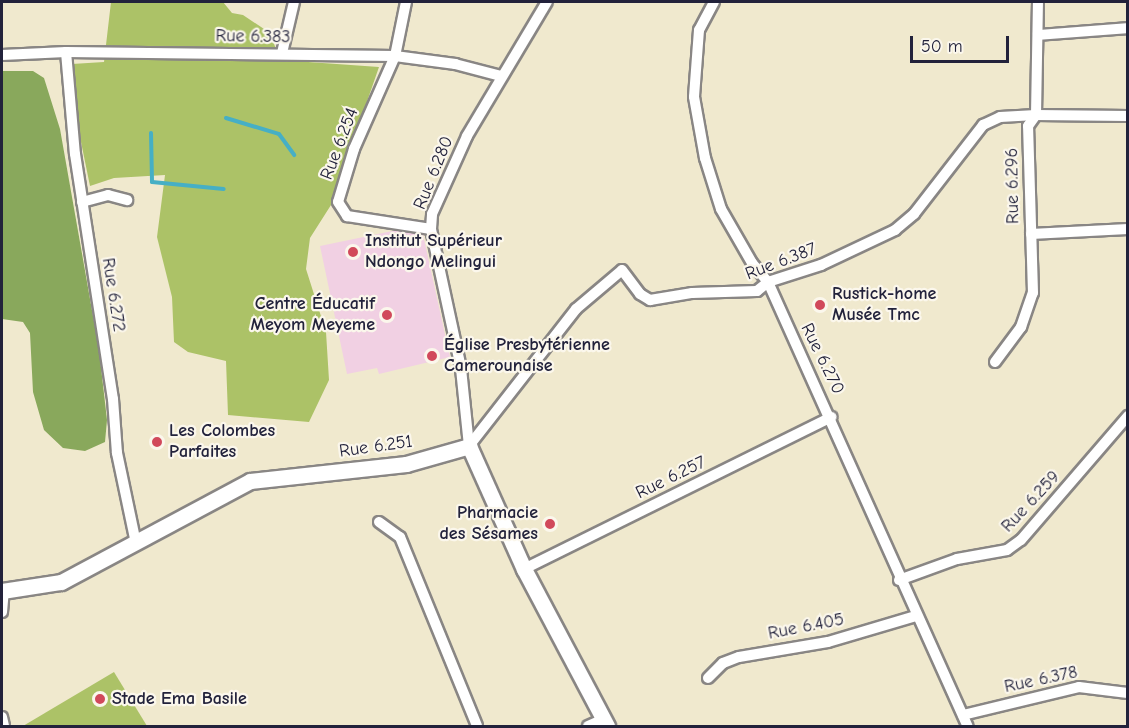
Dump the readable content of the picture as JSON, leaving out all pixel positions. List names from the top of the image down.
{
  "streets": {
    "main road": ["Rue 6.251"],
    "street": [
      "Rue 6.383",
      "Rue 6.254",
      "Rue 6.280",
      "Rue 6.296",
      "Rue 6.387",
      "Rue 6.272",
      "Rue 6.270",
      "Rue 6.257",
      "Rue 6.259",
      "Rue 6.405",
      "Rue 6.378"
    ]
  },
  "crossings": [
    ["Rue 6.383", "Rue 6.254"],
    ["Rue 6.383", "Rue 6.280"],
    ["Rue 6.383", "Rue 6.272"],
    ["Rue 6.254", "Rue 6.280"],
    ["Rue 6.280", "Rue 6.387"],
    ["Rue 6.280", "Rue 6.251"],
    ["Rue 6.296", "Rue 6.387"],
    ["Rue 6.387", "Rue 6.270"],
    ["Rue 6.387", "Rue 6.251"],
    ["Rue 6.272", "Rue 6.251"],
    ["Rue 6.270", "Rue 6.257"],
    ["Rue 6.270", "Rue 6.259"],
    ["Rue 6.270", "Rue 6.405"],
    ["Rue 6.270", "Rue 6.378"]
  ],
  "places": [
    "Institut Supérieur Ndongo Melingui",
    "Rustick-home Musée Tmc",
    "Centre Éducatif Meyom Meyeme",
    "Église Presbytérienne Camerounaise",
    "Les Colombes Parfaites",
    "Pharmacie des Sésames",
    "Stade Ema Basile"
  ],
  "scale_bar": "50 m"
}
